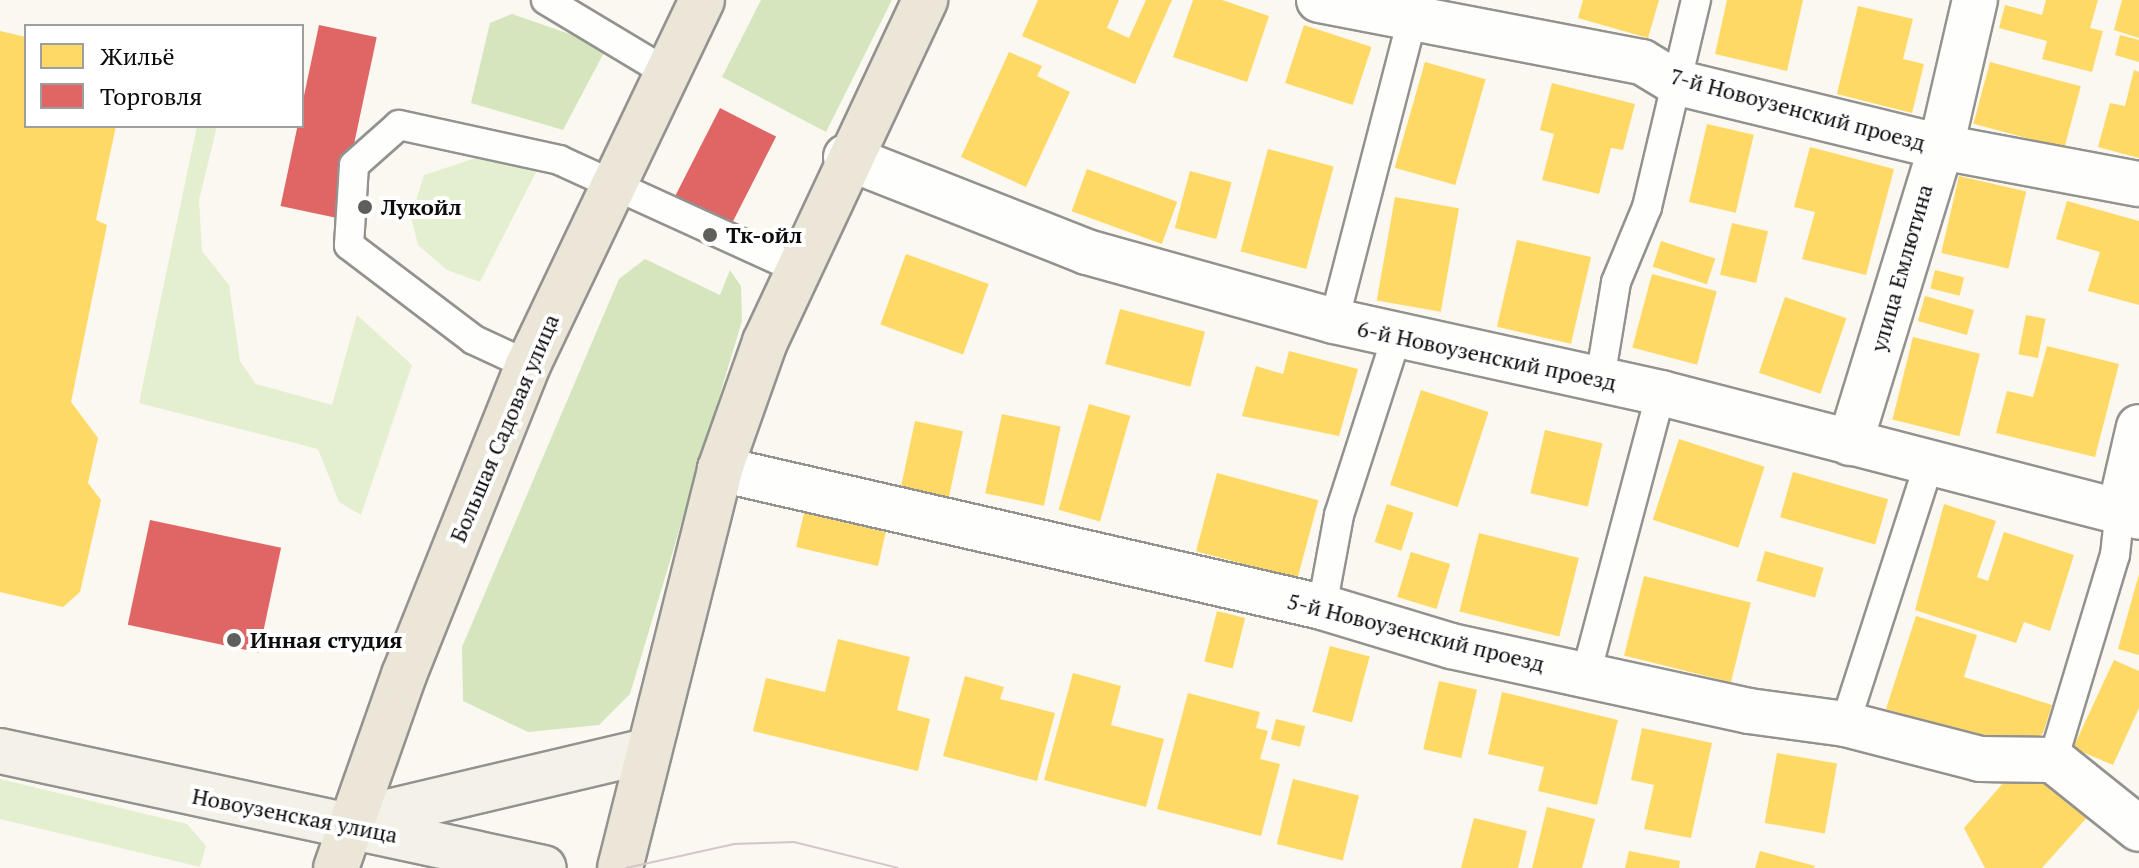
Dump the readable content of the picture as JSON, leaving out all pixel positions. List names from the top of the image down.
{
  "streets": {
    "main road": ["Большая Садовая улица", "Новоузенская улица"],
    "street": [
      "7-й Новоузенский проезд",
      "улица Емлютина",
      "6-й Новоузенский проезд",
      "5-й Новоузенский проезд"
    ]
  },
  "crossings": [
    ["7-й Новоузенский проезд", "улица Емлютина"],
    ["улица Емлютина", "6-й Новоузенский проезд"],
    ["Большая Садовая улица", "Новоузенская улица"]
  ],
  "places": ["Лукойл", "Тк-ойл", "Инная студия"],
  "legend": ["Жильё", "Торговля"]
}
